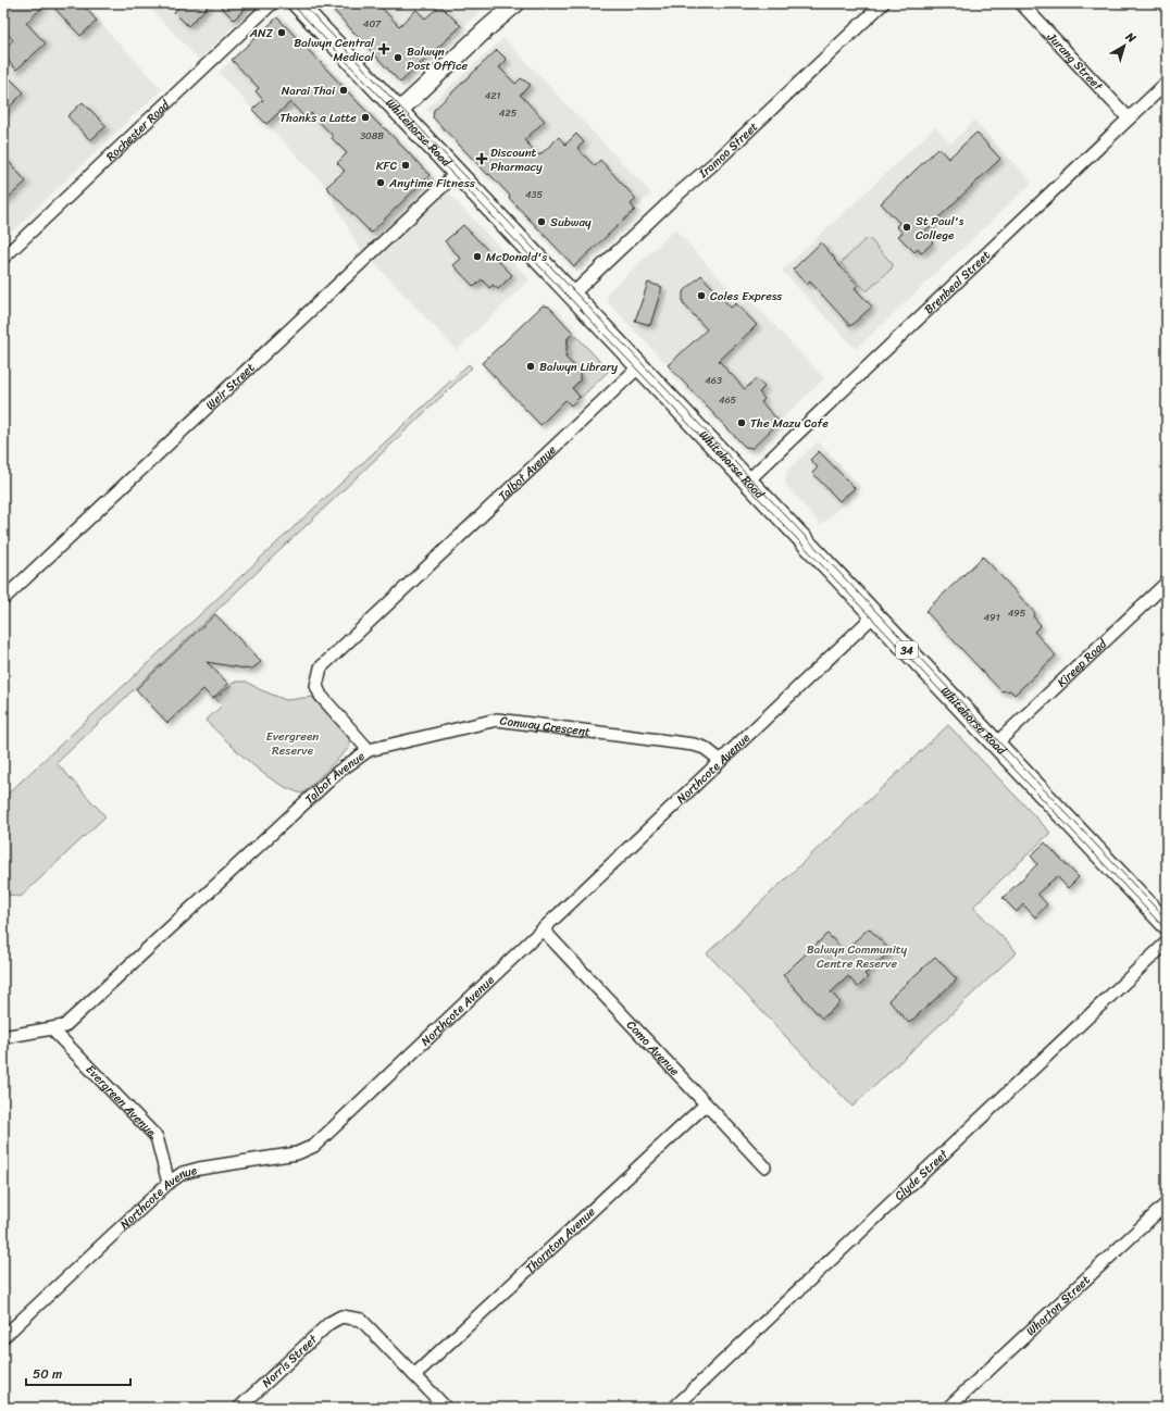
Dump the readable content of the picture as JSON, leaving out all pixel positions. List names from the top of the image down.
{
  "streets": {
    "main road": ["Whitehorse Road", "34"],
    "street": [
      "Jurang Street",
      "Rochester Road",
      "Iramoo Street",
      "Brenbeal Street",
      "Weir Street",
      "Talbot Avenue",
      "Kireep Road",
      "Conway Crescent",
      "Northcote Avenue",
      "Como Avenue",
      "Evergreen Avenue",
      "Clyde Street",
      "Thornton Avenue",
      "Wharton Street",
      "Norris Street"
    ]
  },
  "crossings": [
    ["Jurang Street", "Brenbeal Street"],
    ["Whitehorse Road", "Iramoo Street"],
    ["Whitehorse Road", "Brenbeal Street"],
    ["Whitehorse Road", "Weir Street"],
    ["Whitehorse Road", "Talbot Avenue"],
    ["Whitehorse Road", "Kireep Road"],
    ["Whitehorse Road", "Northcote Avenue"],
    ["Talbot Avenue", "Conway Crescent"],
    ["Talbot Avenue", "Evergreen Avenue"],
    ["Conway Crescent", "Northcote Avenue"],
    ["Northcote Avenue", "Como Avenue"],
    ["Northcote Avenue", "Evergreen Avenue"],
    ["Como Avenue", "Thornton Avenue"],
    ["Thornton Avenue", "Norris Street"]
  ],
  "parks": ["Evergreen Reserve", "Balwyn Community Centre Reserve"],
  "places": {
    "other": [
      "ANZ",
      "Balwyn Post Office",
      "Narai Thai",
      "Thanks a Latte",
      "KFC",
      "Anytime Fitness",
      "Subway",
      "St Paul's College",
      "McDonald's",
      "Coles Express",
      "Balwyn Library",
      "The Mazu Cafe"
    ],
    "health": ["Balwyn Central Medical", "Discount Pharmacy"]
  },
  "house_numbers": [
    "407",
    "421",
    "425",
    "308B",
    "435",
    "463",
    "465",
    "495",
    "491"
  ],
  "scale_bar": "50 m",
  "north": "top right"
}
